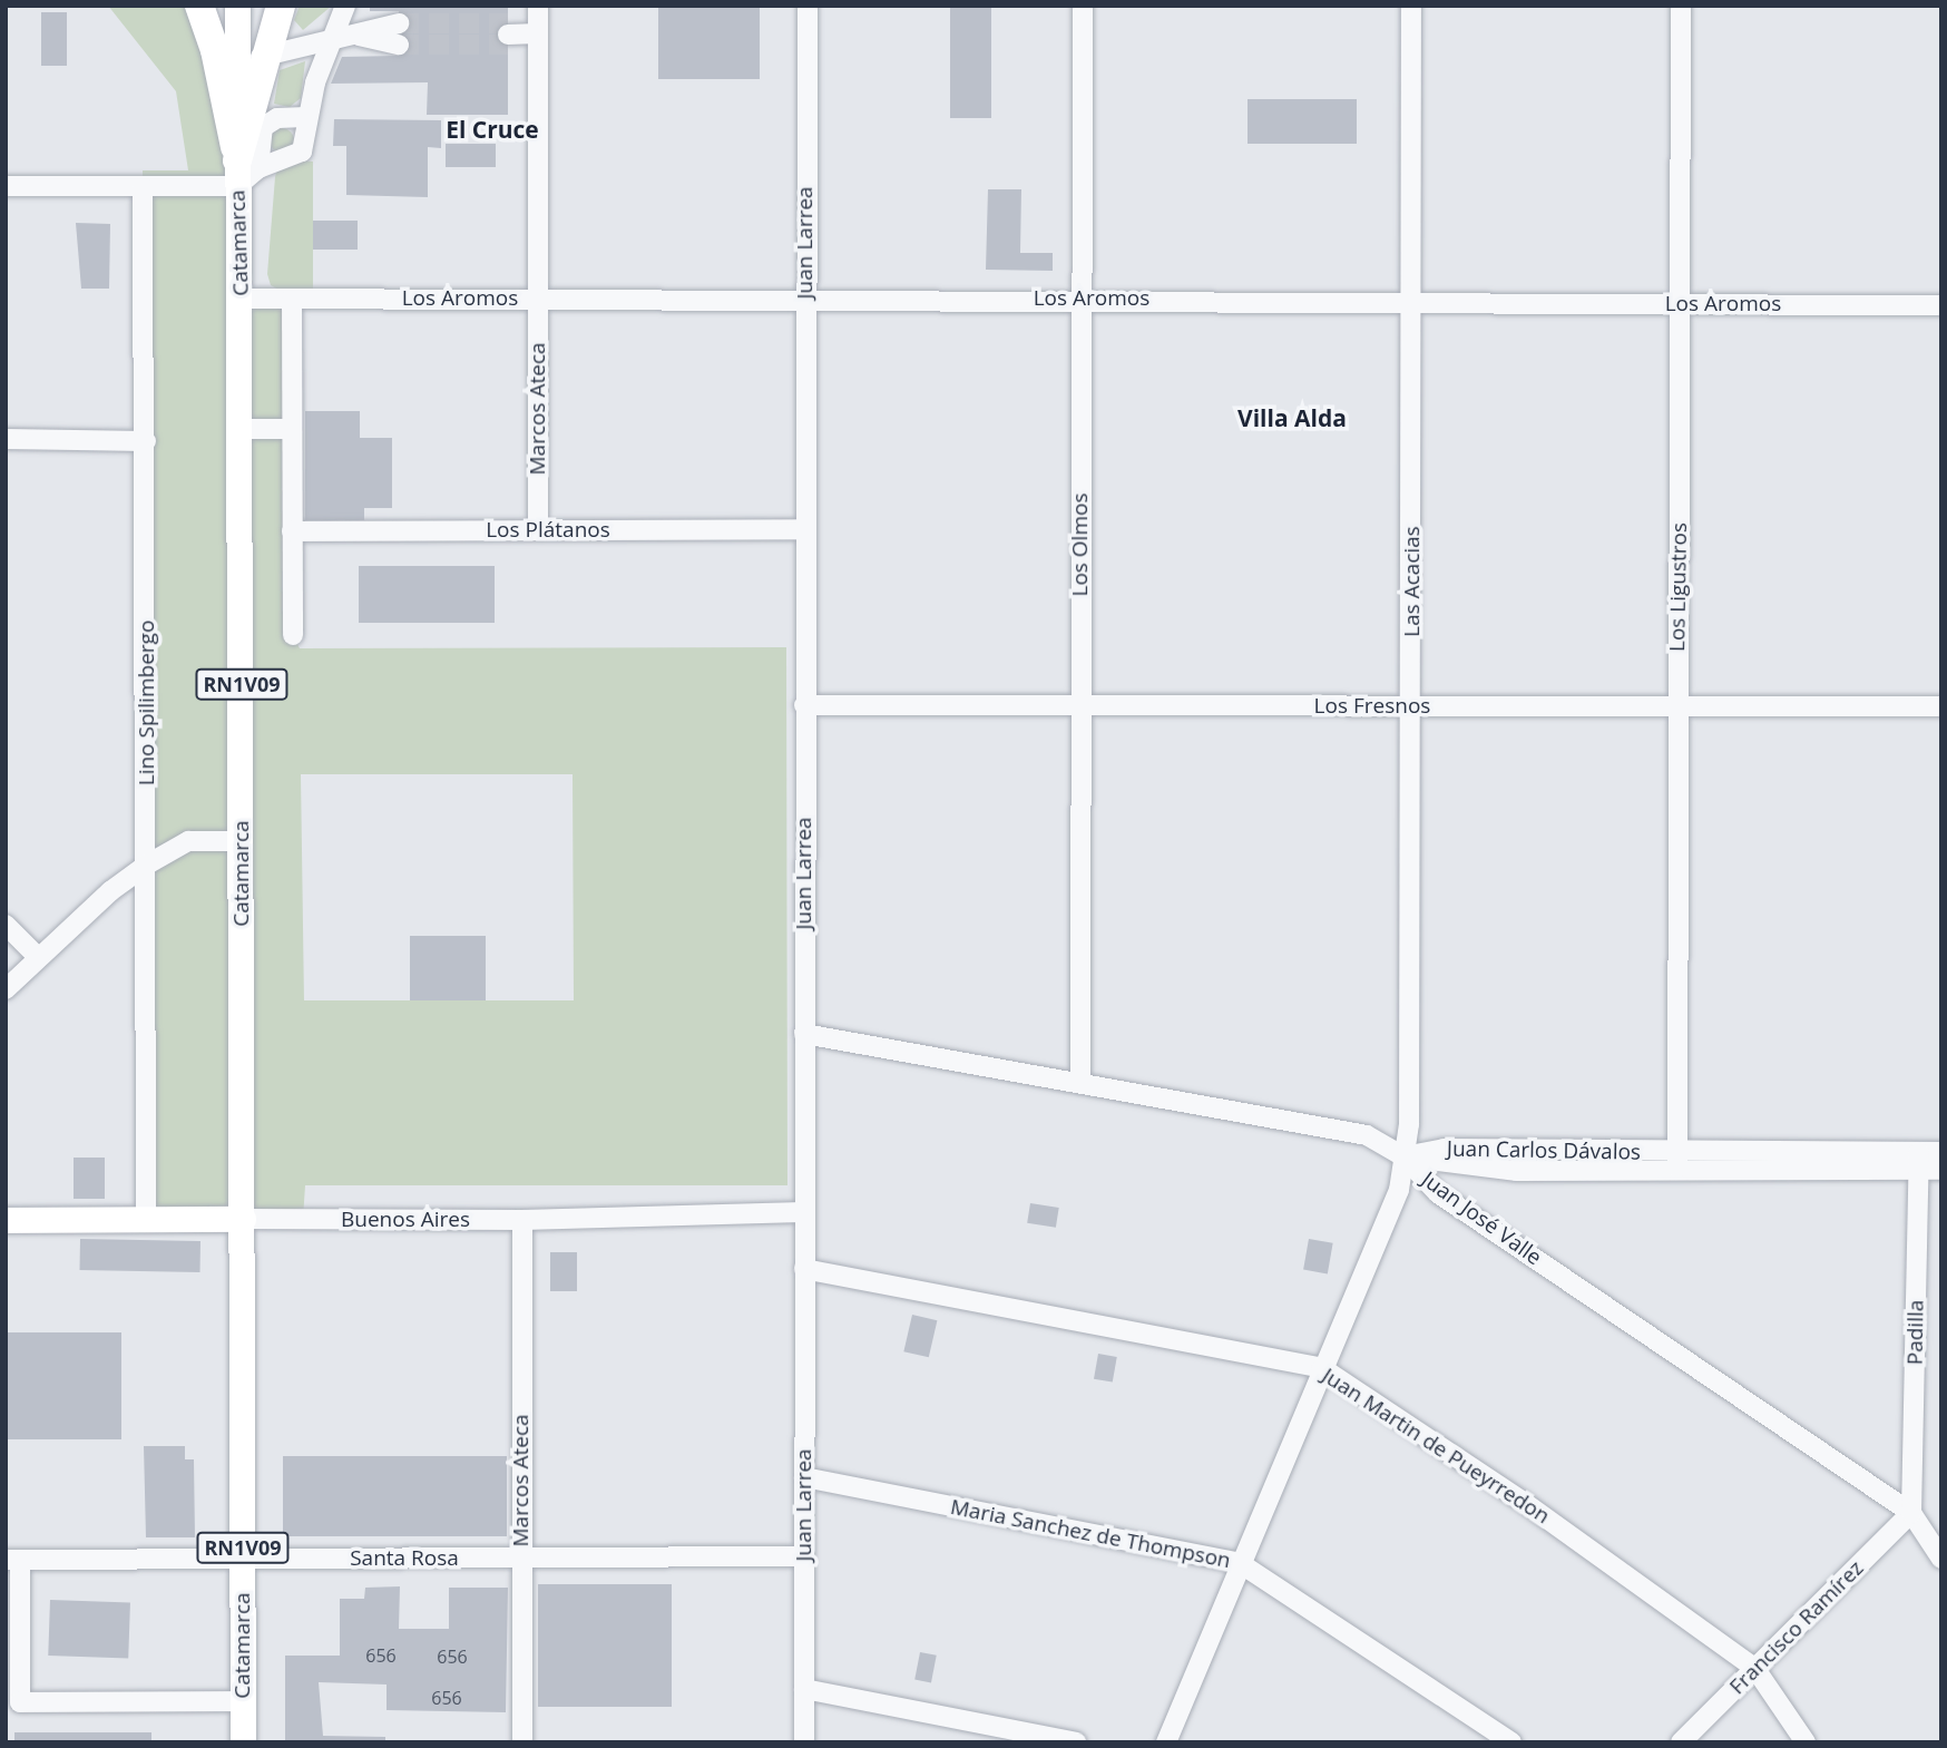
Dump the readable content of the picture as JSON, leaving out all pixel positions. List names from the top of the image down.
{
  "streets": {
    "main road": ["Catamarca", "RN1V09", "Buenos Aires"],
    "street": [
      "Juan Larrea",
      "Los Aromos",
      "Marcos Ateca",
      "Los Plátanos",
      "Los Olmos",
      "Las Acacias",
      "Los Ligustros",
      "Lino Spilimbergo",
      "Los Fresnos",
      "Juan Carlos Dávalos",
      "Juan José Valle",
      "Padilla",
      "Juan Martin de Pueyrredon",
      "Maria Sanchez de Thompson",
      "Santa Rosa",
      "Francisco Ramírez"
    ]
  },
  "crossings": [
    ["Catamarca", "Los Aromos"],
    ["Catamarca", "Buenos Aires"],
    ["Catamarca", "Santa Rosa"],
    ["Juan Larrea", "Los Aromos"],
    ["Juan Larrea", "Los Plátanos"],
    ["Juan Larrea", "Los Fresnos"],
    ["Juan Larrea", "Juan José Valle"],
    ["Juan Larrea", "Buenos Aires"],
    ["Juan Larrea", "Juan Martin de Pueyrredon"],
    ["Juan Larrea", "Maria Sanchez de Thompson"],
    ["Juan Larrea", "Santa Rosa"],
    ["Los Aromos", "Marcos Ateca"],
    ["Los Aromos", "Los Olmos"],
    ["Los Aromos", "Las Acacias"],
    ["Los Aromos", "Los Ligustros"],
    ["Marcos Ateca", "Los Plátanos"],
    ["Marcos Ateca", "Buenos Aires"],
    ["Marcos Ateca", "Santa Rosa"],
    ["Los Olmos", "Los Fresnos"],
    ["Los Olmos", "Juan José Valle"],
    ["Las Acacias", "Los Fresnos"],
    ["Las Acacias", "Juan Carlos Dávalos"],
    ["Las Acacias", "Juan José Valle"],
    ["Las Acacias", "Juan Martin de Pueyrredon"],
    ["Las Acacias", "Maria Sanchez de Thompson"],
    ["Los Ligustros", "Los Fresnos"],
    ["Los Ligustros", "Juan Carlos Dávalos"],
    ["Lino Spilimbergo", "Buenos Aires"],
    ["Juan Carlos Dávalos", "Juan José Valle"],
    ["Juan Carlos Dávalos", "Padilla"],
    ["Juan José Valle", "Padilla"],
    ["Juan José Valle", "Francisco Ramírez"],
    ["Padilla", "Francisco Ramírez"],
    ["Juan Martin de Pueyrredon", "Francisco Ramírez"]
  ],
  "districts": ["El Cruce", "Villa Alda"],
  "house_numbers": ["656", "656", "656"]
}
